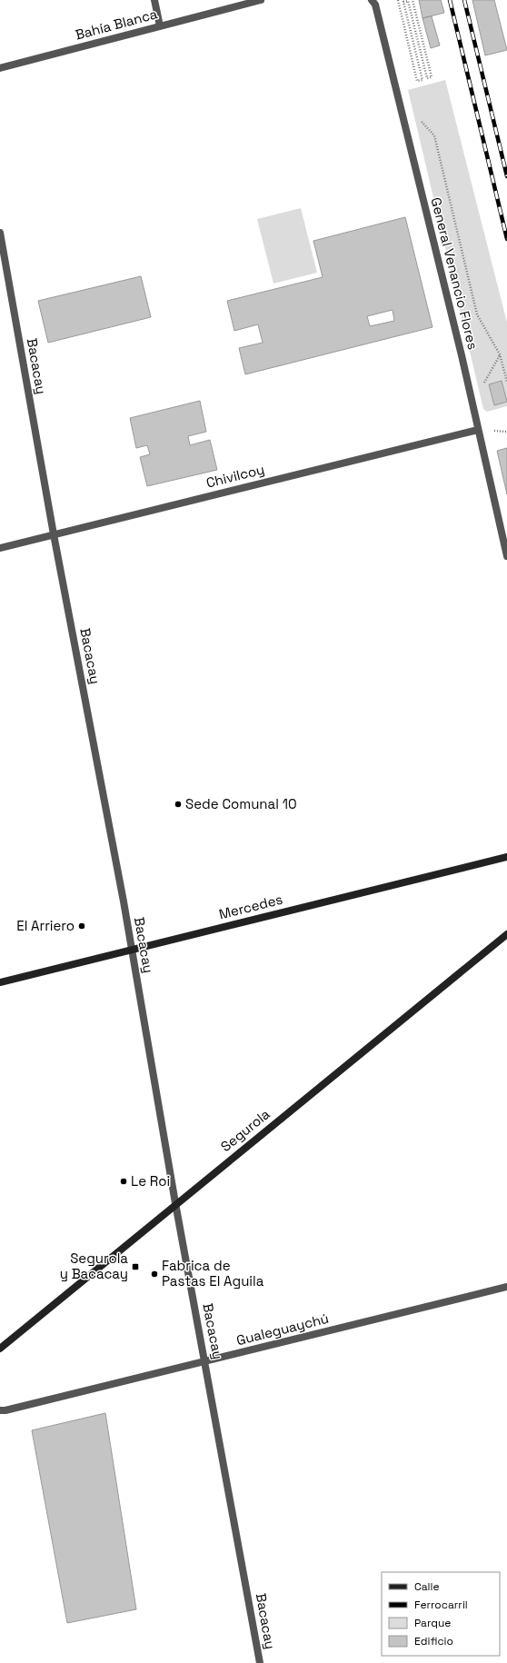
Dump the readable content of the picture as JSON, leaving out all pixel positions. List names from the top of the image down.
{
  "streets": {
    "street": [
      "Bahía Blanca",
      "General Venancio Flores",
      "Bacacay",
      "Chivilcoy",
      "Mercedes",
      "Segurola",
      "Gualeguaychú"
    ]
  },
  "crossings": [
    ["General Venancio Flores", "Chivilcoy"],
    ["Bacacay", "Chivilcoy"],
    ["Bacacay", "Mercedes"],
    ["Bacacay", "Segurola"],
    ["Bacacay", "Gualeguaychú"]
  ],
  "places": {
    "other": [
      "Sede Comunal 10",
      "El Arriero",
      "Le Roi",
      "Fabrica de Pastas El Aguila"
    ],
    "transit": ["Segurola y Bacacay"]
  },
  "legend": [
    "Calle",
    "Ferrocarril",
    "Parque",
    "Edificio"
  ]
}
